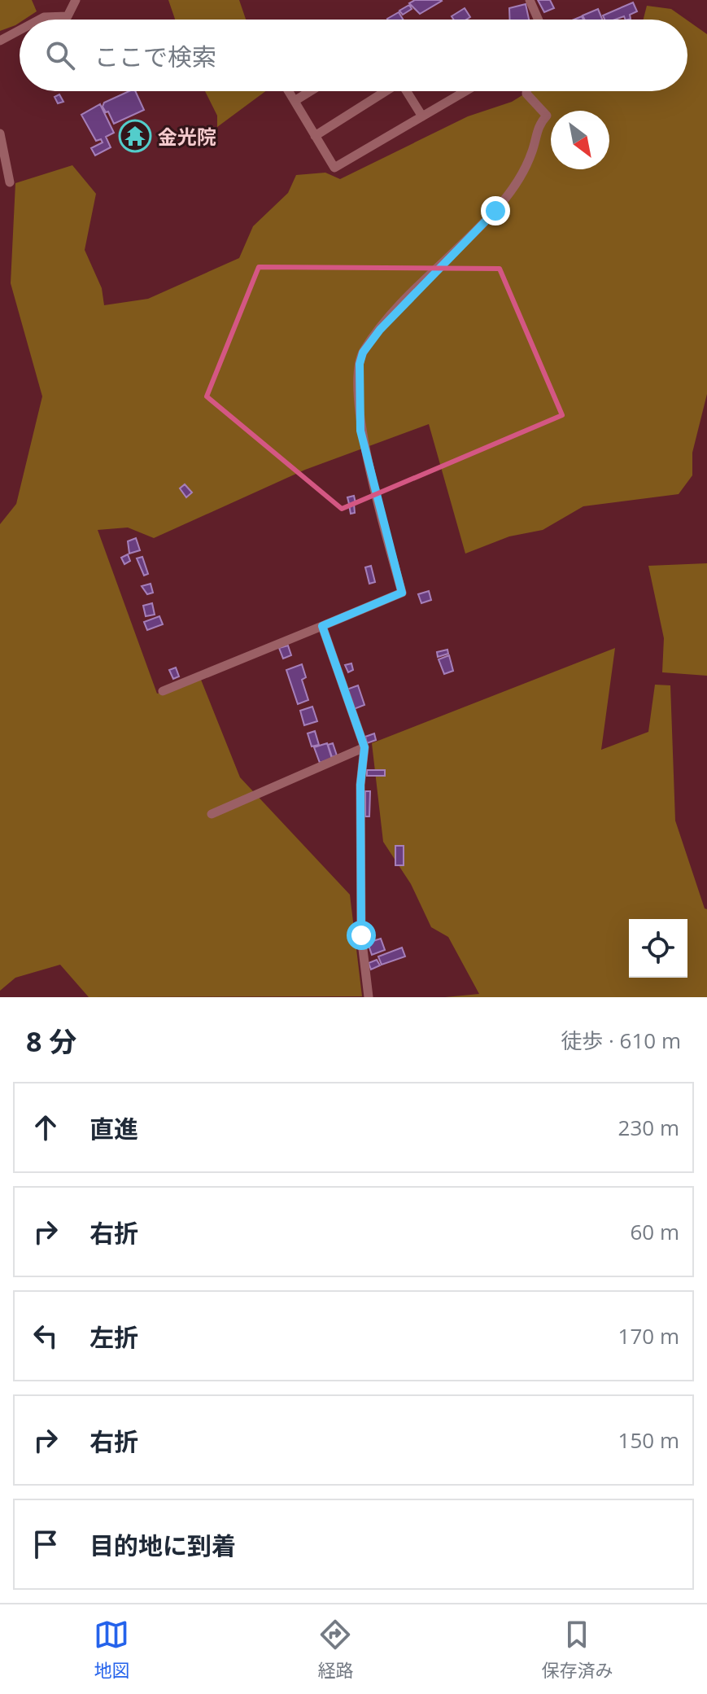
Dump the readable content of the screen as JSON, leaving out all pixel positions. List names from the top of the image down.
{
  "places": {
    "temple": ["金光院"]
  },
  "north": "bottom right",
  "page": {
    "search": "ここで検索",
    "heading": ["8 分", "徒歩 · 610 m"],
    "list": [
      ["直進", "230 m"],
      ["右折", "60 m"],
      ["左折", "170 m"],
      ["右折", "150 m"],
      "目的地に到着"
    ],
    "nav": ["地図", "経路", "保存済み"]
  }
}
